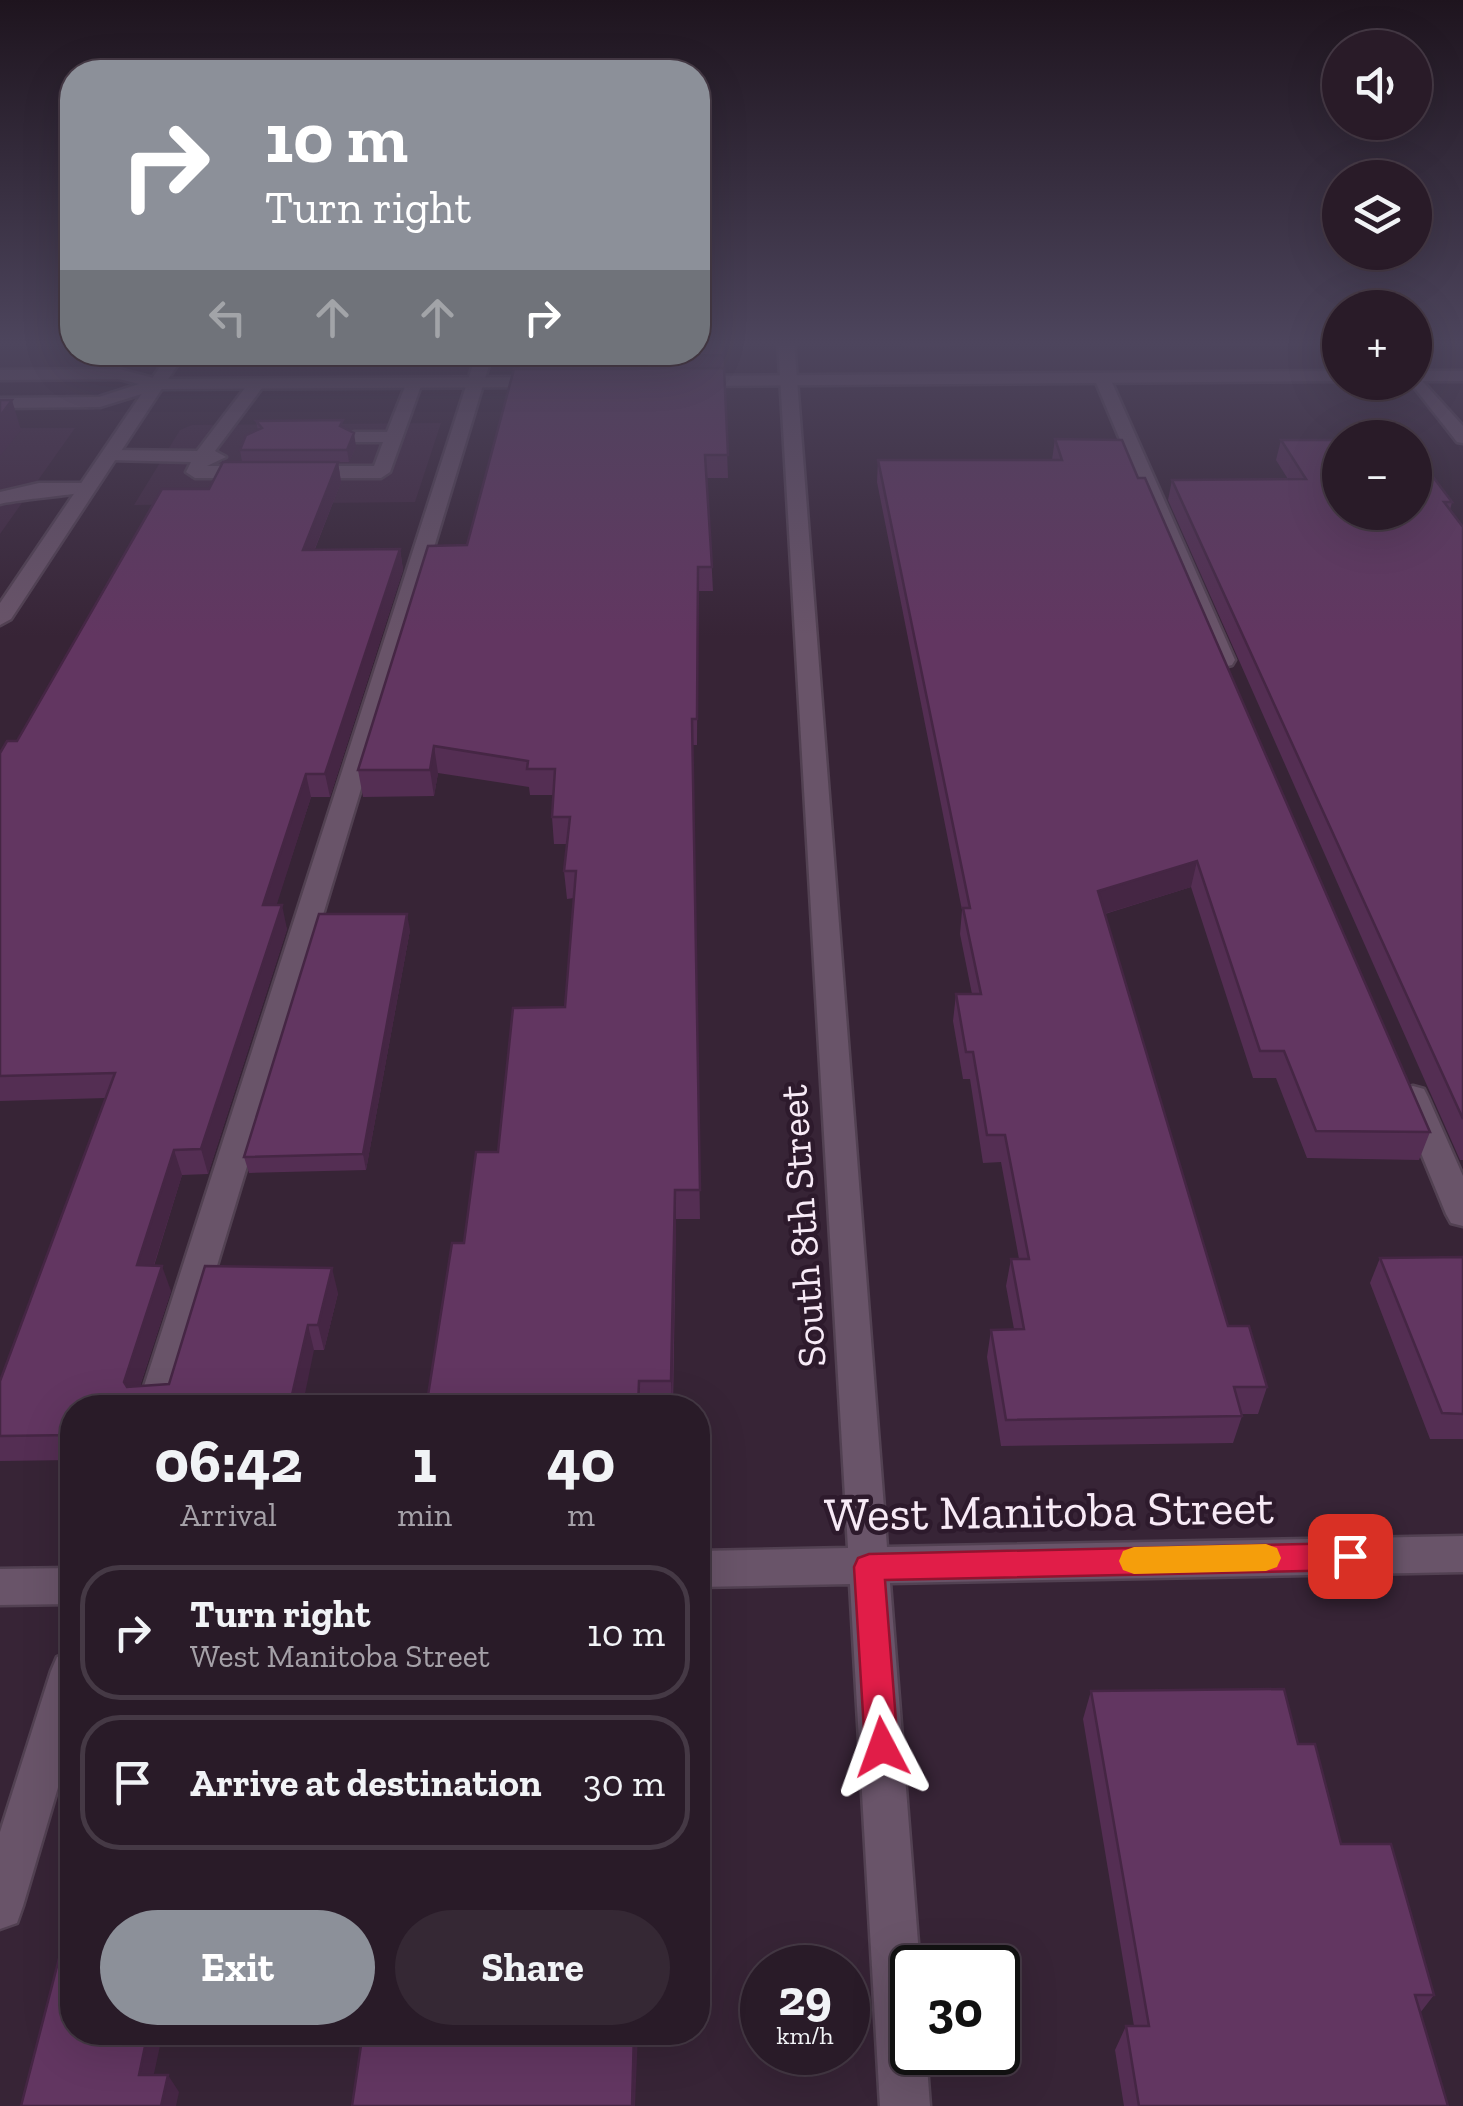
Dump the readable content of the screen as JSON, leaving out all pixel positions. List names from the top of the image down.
{
  "streets": {
    "street": ["South 8th Street", "West Manitoba Street"]
  },
  "crossings": [
    ["South 8th Street", "West Manitoba Street"]
  ],
  "page": {
    "map_buttons": ["+", "−"],
    "turn": ["10 m", "Turn right"],
    "eta": [
      "06:42",
      "Arrival",
      "1",
      "min",
      "40",
      "m"
    ],
    "list": [
      {
        "name": "Turn right",
        "note": "West Manitoba Street",
        "value": "10 m"
      },
      {
        "name": "Arrive at destination",
        "value": "30 m"
      }
    ],
    "buttons": ["Exit", "Share"],
    "speed": "29 km/h",
    "limit": "30"
  }
}
